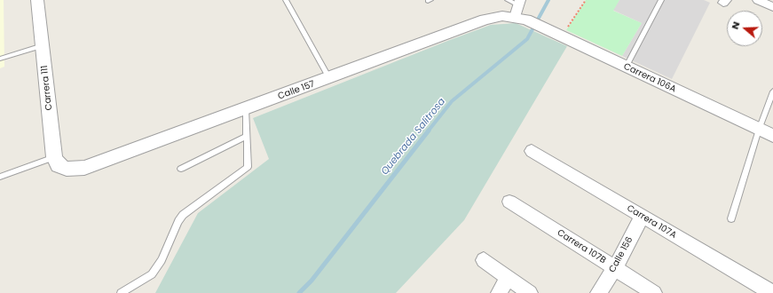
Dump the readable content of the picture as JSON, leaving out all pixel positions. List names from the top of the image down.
{
  "streets": {
    "street": [
      "Carrera 106A",
      "Carrera 111",
      "Calle 157",
      "Carrera 107A",
      "Carrera 107B",
      "Calle 156"
    ]
  },
  "crossings": [
    ["Carrera 106A", "Calle 157"],
    ["Carrera 111", "Calle 157"],
    ["Carrera 107A", "Calle 156"],
    ["Carrera 107B", "Calle 156"]
  ],
  "water": ["Quebrada Salitrosa"],
  "north": "left"
}
